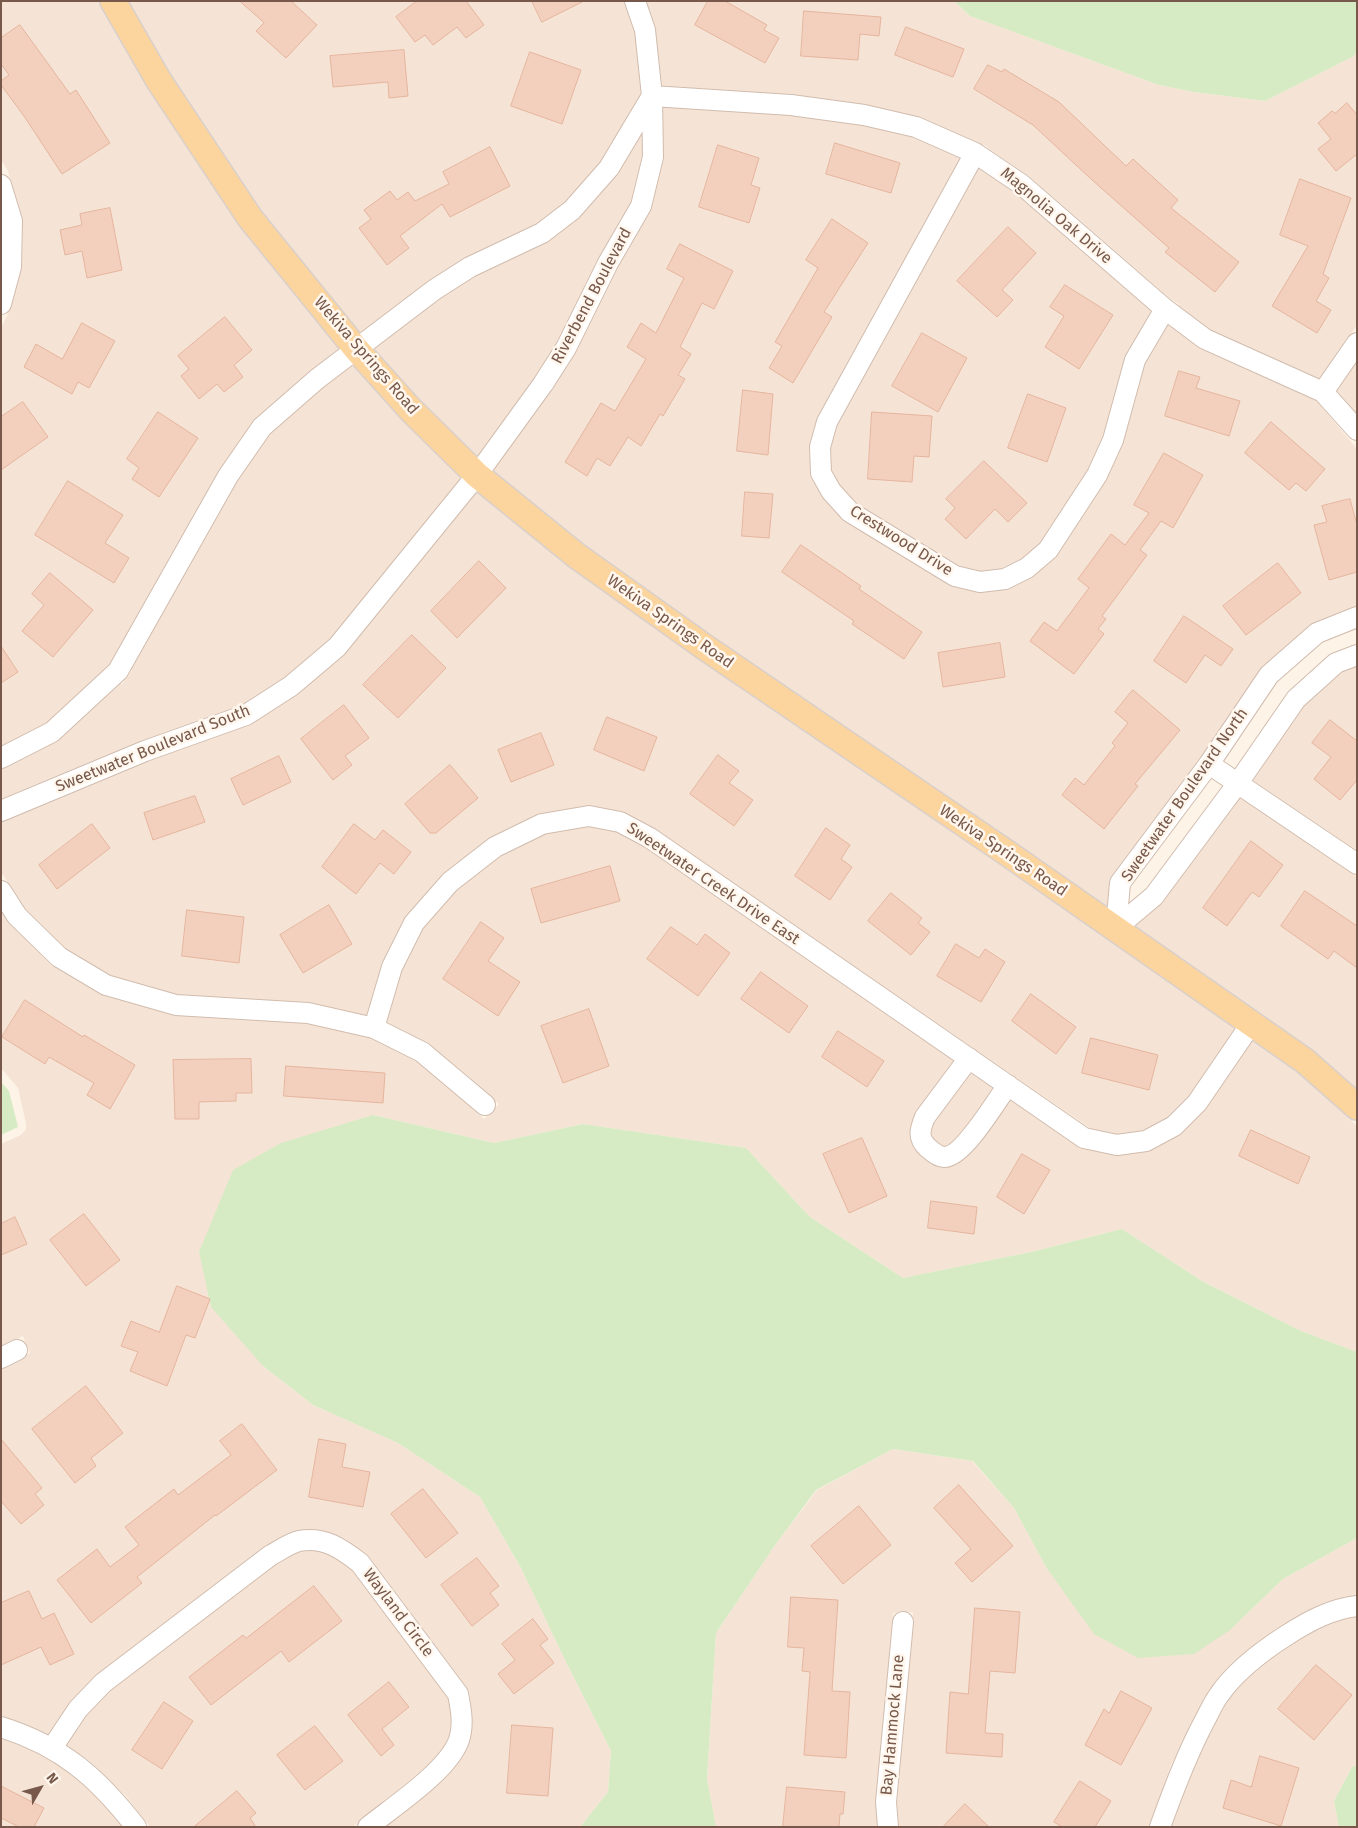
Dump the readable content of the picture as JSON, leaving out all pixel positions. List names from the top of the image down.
{
  "streets": {
    "main road": ["Wekiva Springs Road"],
    "street": [
      "Magnolia Oak Drive",
      "Riverbend Boulevard",
      "Crestwood Drive",
      "Sweetwater Boulevard South",
      "Sweetwater Boulevard North",
      "Sweetwater Creek Drive East",
      "Wayland Circle",
      "Bay Hammock Lane"
    ]
  },
  "crossings": [
    ["Magnolia Oak Drive", "Riverbend Boulevard"],
    ["Magnolia Oak Drive", "Crestwood Drive"],
    ["Riverbend Boulevard", "Wekiva Springs Road"],
    ["Riverbend Boulevard", "Sweetwater Boulevard South"],
    ["Wekiva Springs Road", "Sweetwater Boulevard South"],
    ["Wekiva Springs Road", "Sweetwater Boulevard North"],
    ["Wekiva Springs Road", "Sweetwater Creek Drive East"]
  ],
  "north": "top right"
}
